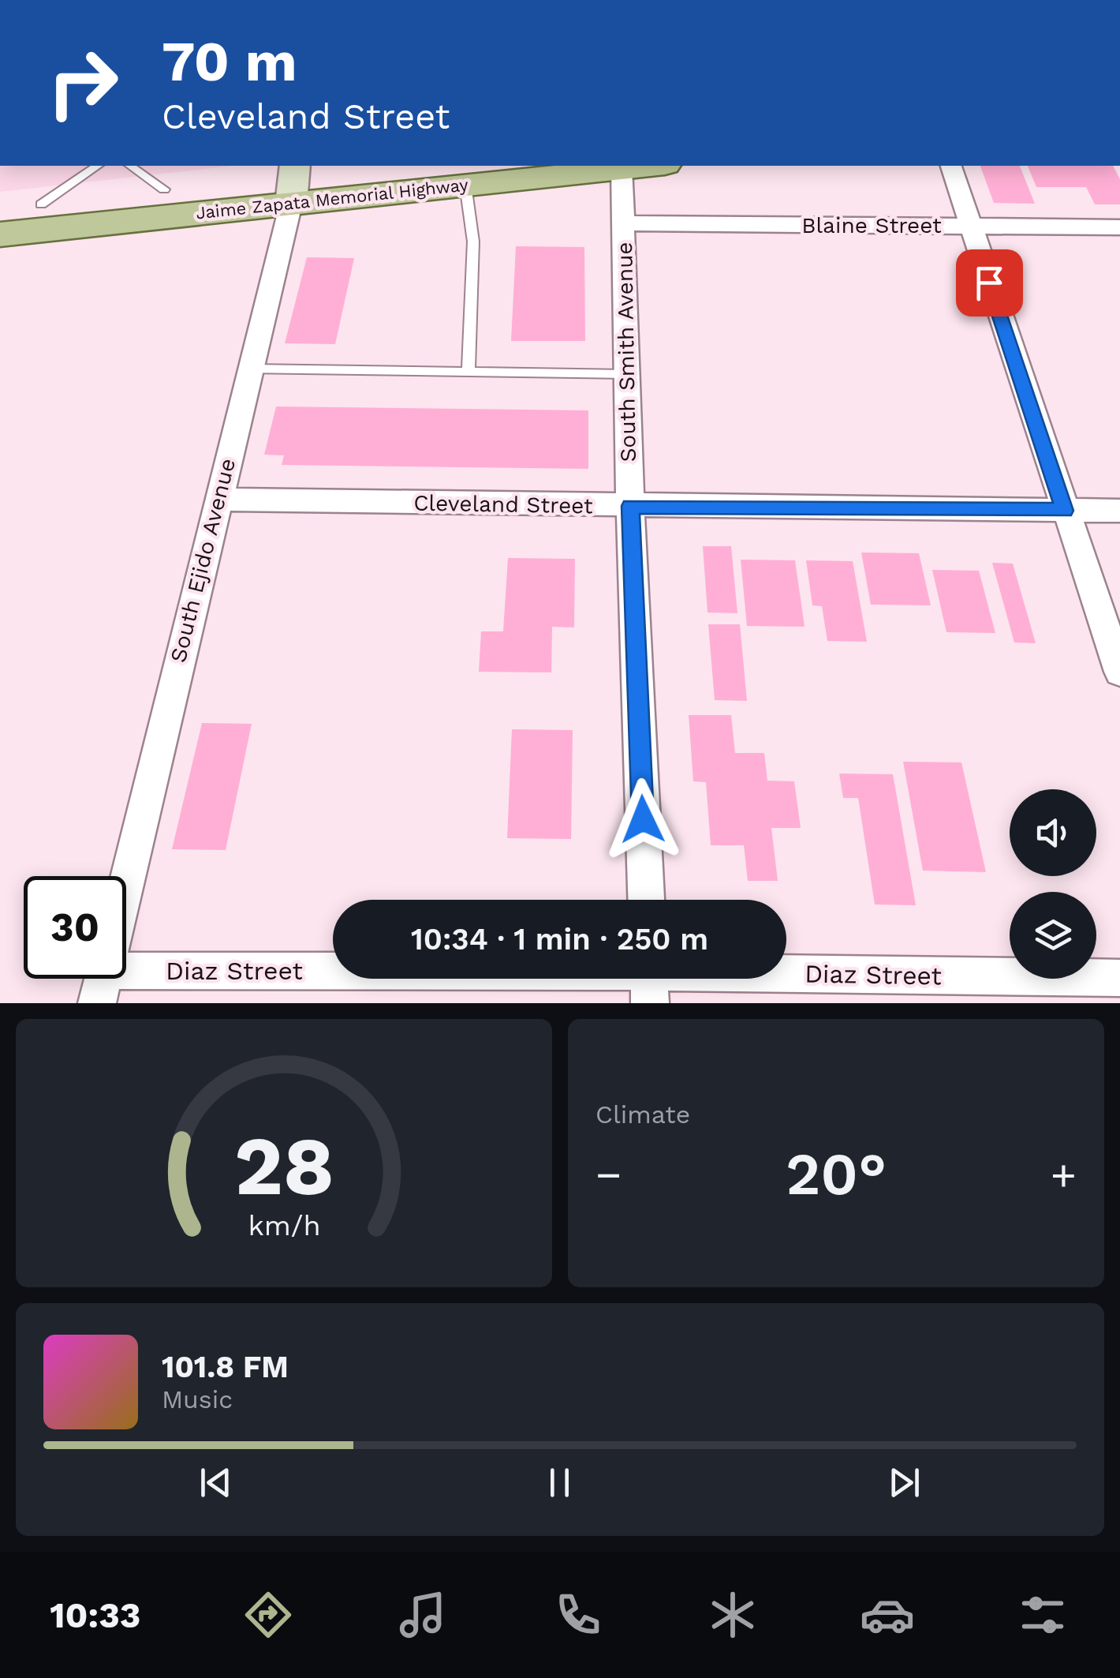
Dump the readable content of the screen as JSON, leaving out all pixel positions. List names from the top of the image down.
{
  "streets": {
    "main road": ["Jaime Zapata Memorial Highway"],
    "street": [
      "Blaine Street",
      "South Smith Avenue",
      "Cleveland Street",
      "South Ejido Avenue",
      "Diaz Street"
    ]
  },
  "crossings": [
    ["Jaime Zapata Memorial Highway", "South Smith Avenue"],
    ["Jaime Zapata Memorial Highway", "South Ejido Avenue"],
    ["Blaine Street", "South Smith Avenue"],
    ["South Smith Avenue", "Cleveland Street"],
    ["Cleveland Street", "South Ejido Avenue"]
  ],
  "page": {
    "turn": ["70 m", "Cleveland Street"],
    "limit": "30",
    "trip": "10:34 · 1 min · 250 m",
    "tile": "Climate",
    "heat": ["−", "20°", "+"],
    "song": ["101.8 FM", "Music"],
    "tabs": "10:33",
    "gauge": ["28", "km/h"]
  }
}
